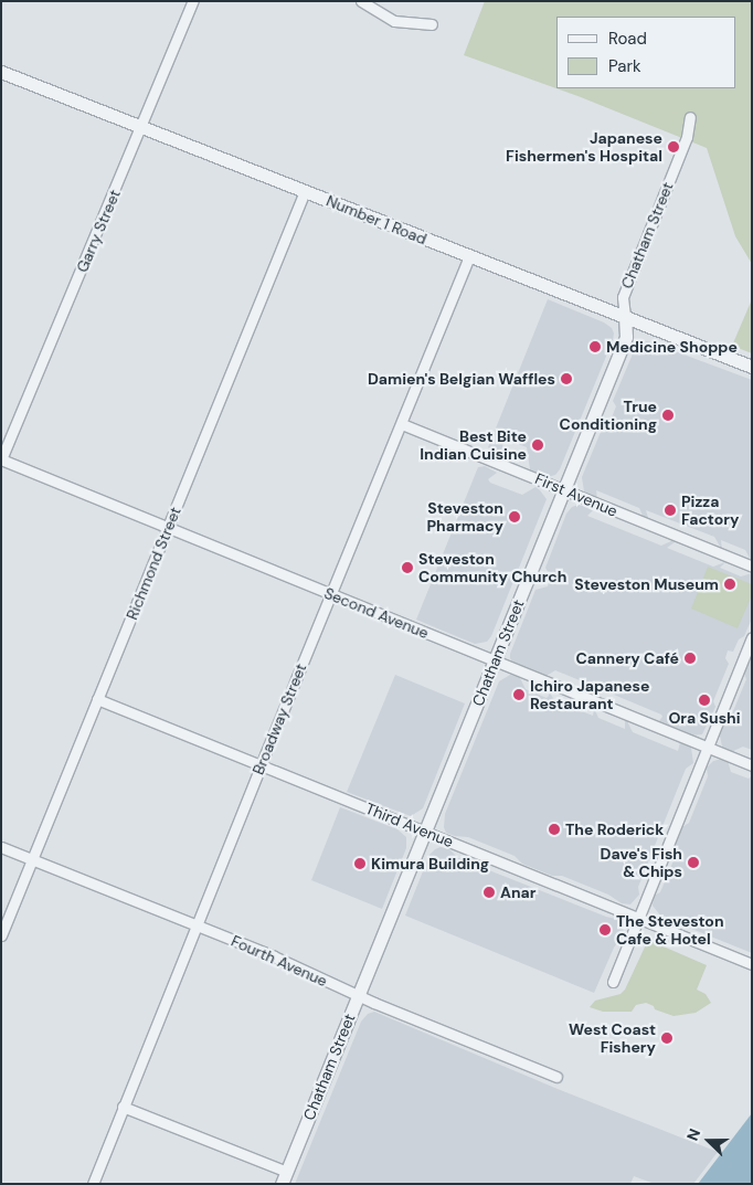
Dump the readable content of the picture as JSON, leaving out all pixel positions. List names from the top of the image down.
{
  "streets": {
    "street": [
      "Number 1 Road",
      "Garry Street",
      "Chatham Street",
      "First Avenue",
      "Richmond Street",
      "Second Avenue",
      "Broadway Street",
      "Third Avenue",
      "Fourth Avenue"
    ]
  },
  "crossings": [
    ["Number 1 Road", "Garry Street"],
    ["Number 1 Road", "Chatham Street"],
    ["Number 1 Road", "Richmond Street"],
    ["Number 1 Road", "Broadway Street"],
    ["Garry Street", "Second Avenue"],
    ["Chatham Street", "First Avenue"],
    ["Chatham Street", "Second Avenue"],
    ["Chatham Street", "Third Avenue"],
    ["Chatham Street", "Fourth Avenue"],
    ["First Avenue", "Broadway Street"],
    ["Richmond Street", "Second Avenue"],
    ["Richmond Street", "Third Avenue"],
    ["Richmond Street", "Fourth Avenue"],
    ["Second Avenue", "Broadway Street"],
    ["Broadway Street", "Third Avenue"],
    ["Broadway Street", "Fourth Avenue"]
  ],
  "places": [
    "Japanese Fishermen's Hospital",
    "Medicine Shoppe",
    "Damien's Belgian Waffles",
    "True Conditioning",
    "Best Bite Indian Cuisine",
    "Pizza Factory",
    "Steveston Pharmacy",
    "Steveston Community Church",
    "Steveston Museum",
    "Cannery Café",
    "Ichiro Japanese Restaurant",
    "Ora Sushi",
    "The Roderick",
    "Dave's Fish & Chips",
    "Kimura Building",
    "Anar",
    "The Steveston Cafe & Hotel",
    "West Coast Fishery"
  ],
  "legend": ["Road", "Park"],
  "north": "left"
}
